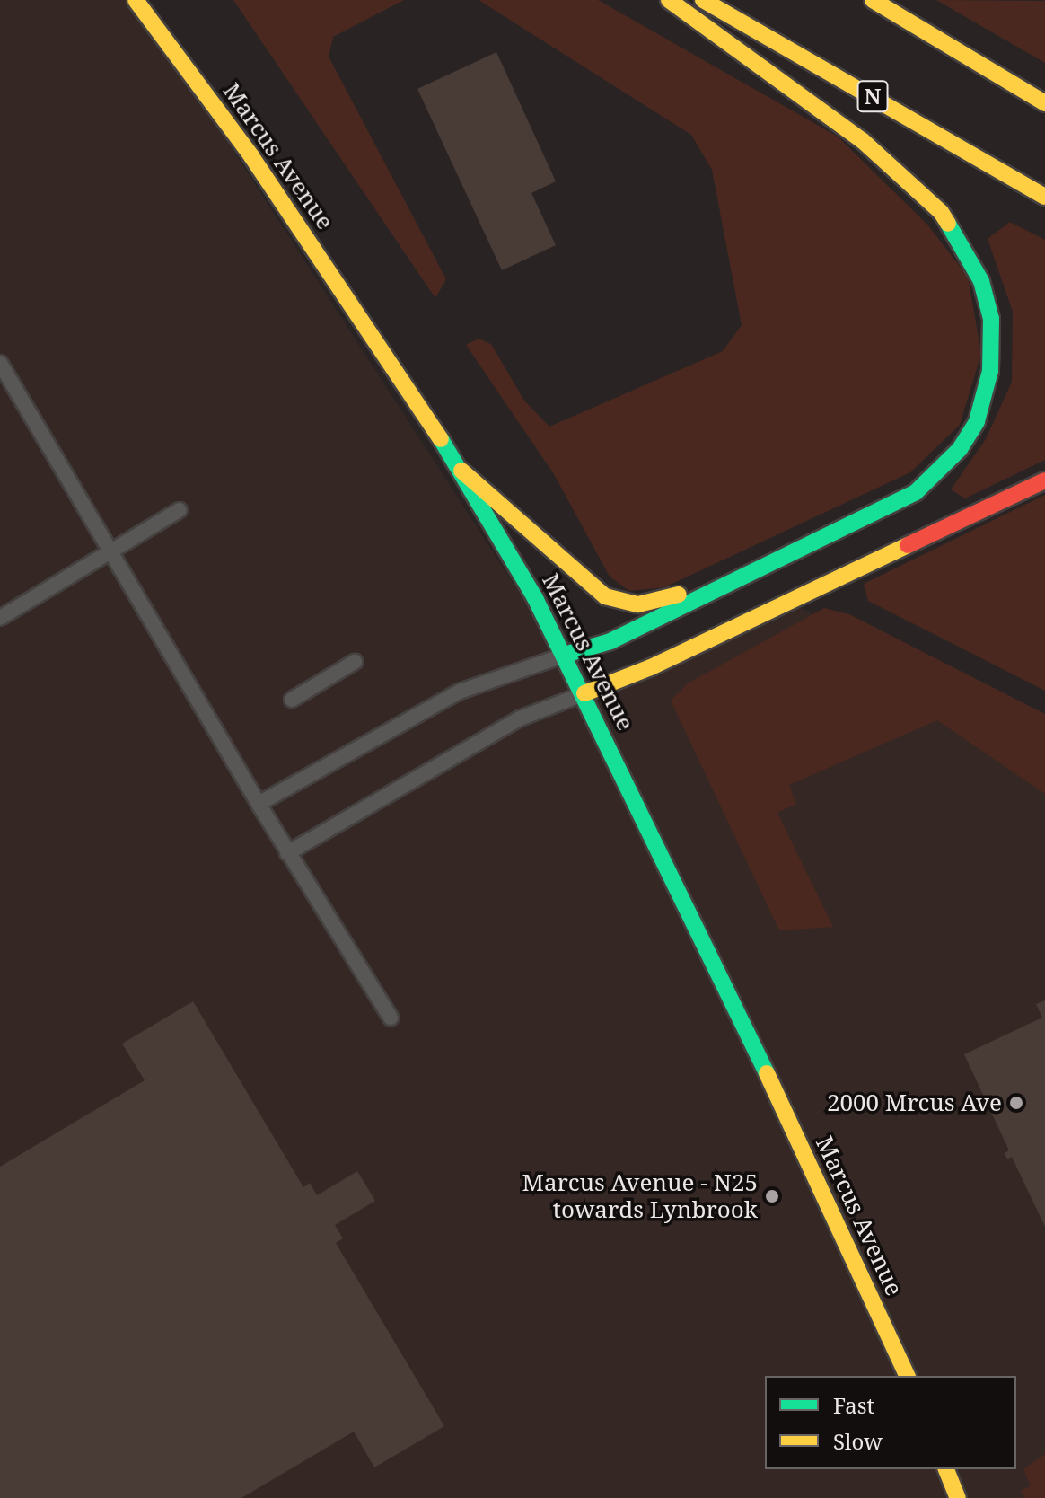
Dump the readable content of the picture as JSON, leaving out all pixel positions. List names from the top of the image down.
{
  "streets": {
    "main road": ["N", "Marcus Avenue"]
  },
  "places": ["2000 Mrcus Ave", "Marcus Avenue - N25 towards Lynbrook"],
  "legend": ["Fast", "Slow"]
}
